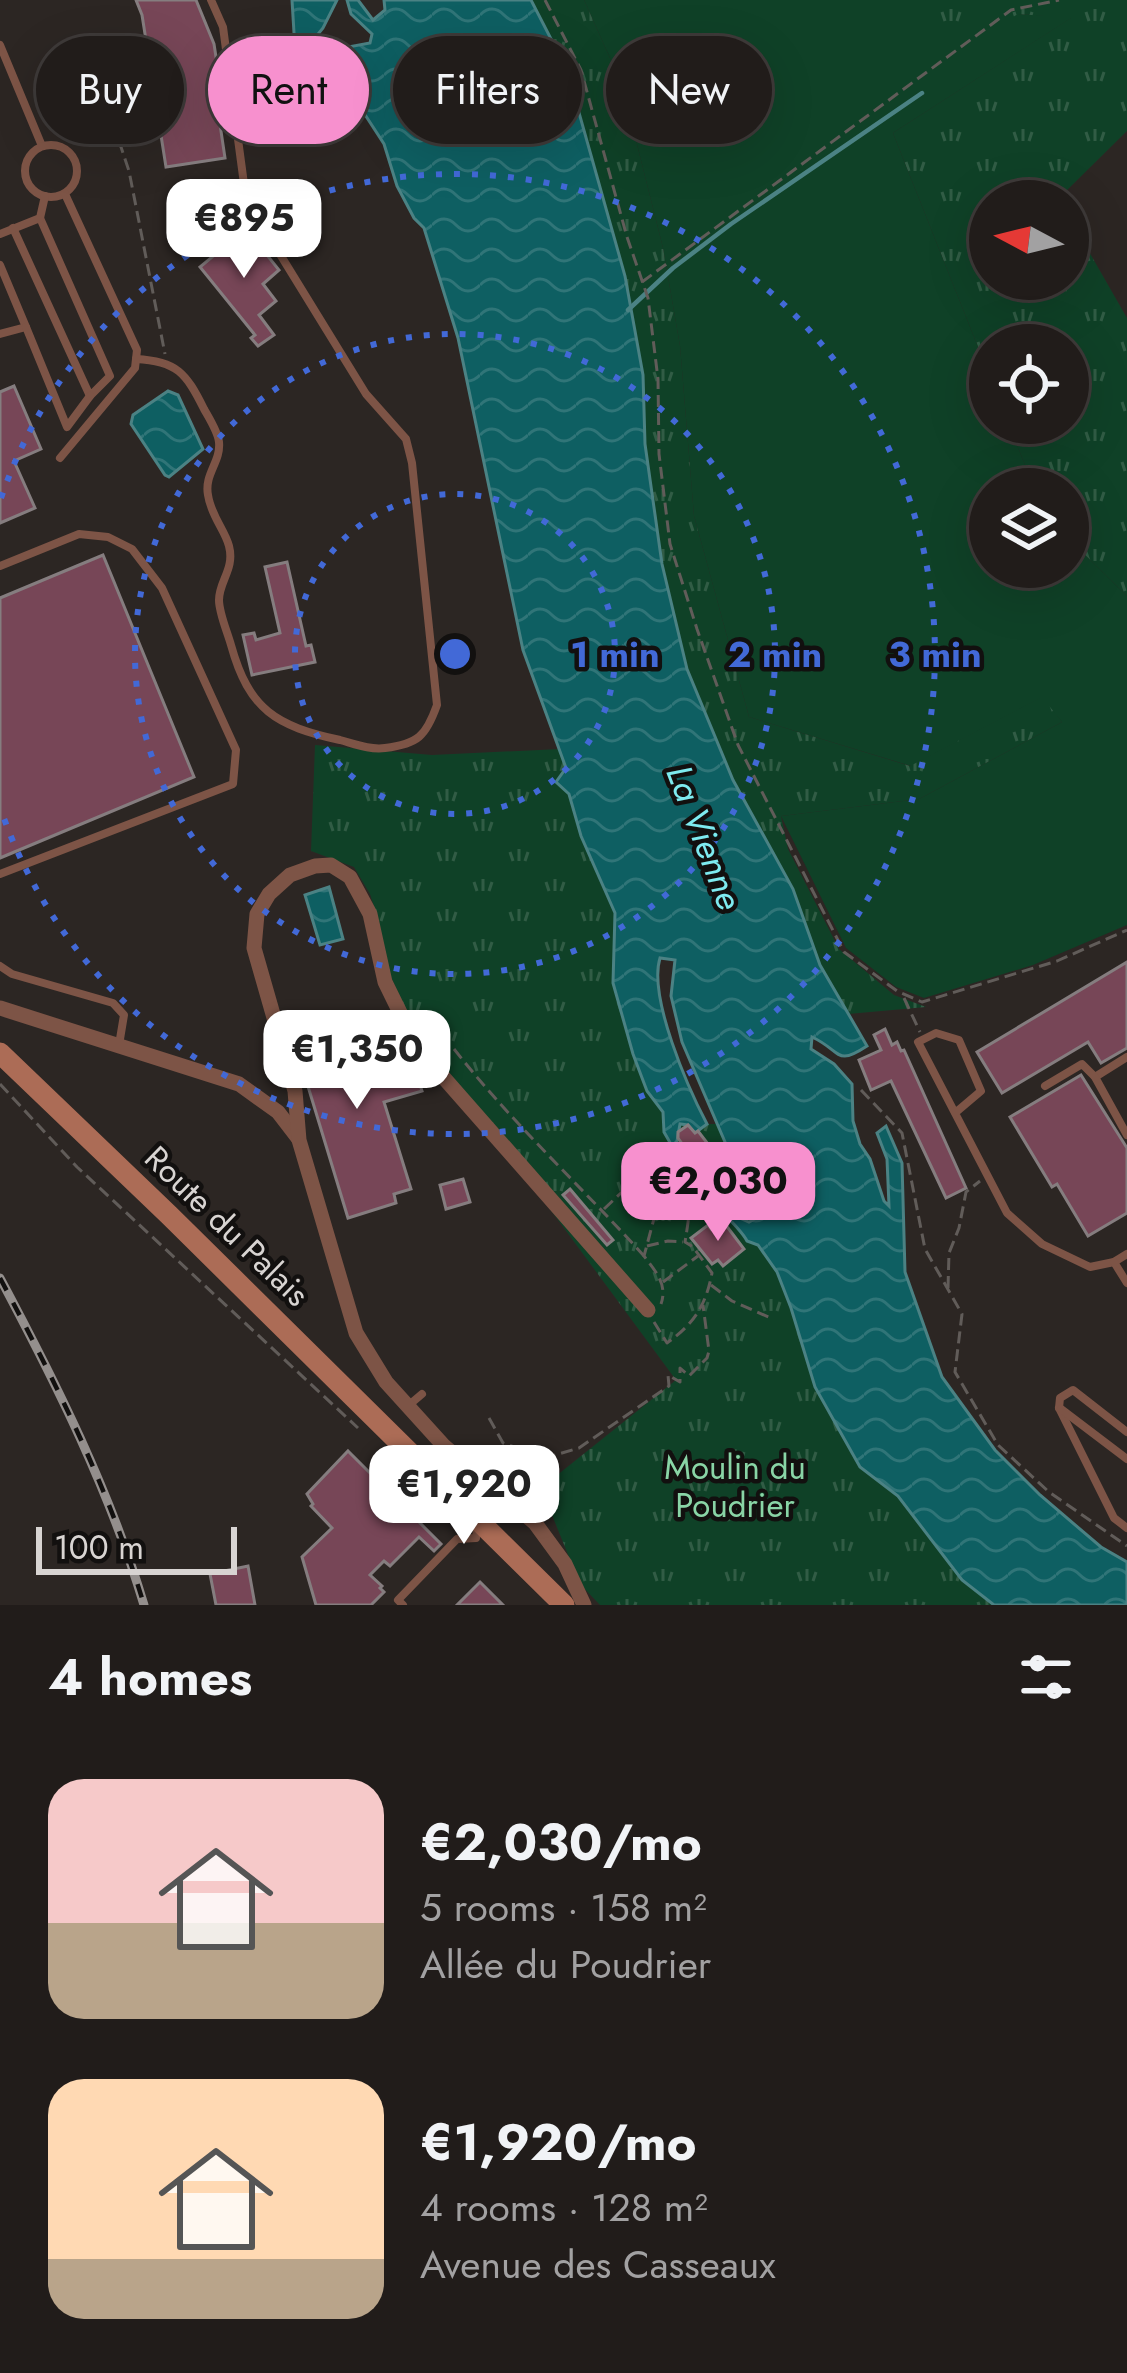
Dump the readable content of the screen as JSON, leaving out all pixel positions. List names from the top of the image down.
{
  "streets": {
    "main road": ["Route du Palais"]
  },
  "water": ["La Vienne"],
  "parks": ["Moulin du Poudrier"],
  "scale_bar": "100 m",
  "north": "left",
  "page": {
    "chip": [
      "Buy",
      "Rent",
      "Filters",
      "New"
    ],
    "price": [
      "€895",
      "€1,350",
      "€2,030",
      "€1,920"
    ],
    "scale": "100 m",
    "heading": "4 homes",
    "list": [
      {
        "name": "€2,030/mo",
        "note": "5 rooms · 158 m² · Allée du Poudrier"
      },
      {
        "name": "€1,920/mo",
        "note": "4 rooms · 128 m² · Avenue des Casseaux"
      }
    ]
  },
  "rings": ["1 min", "2 min", "3 min"]
}
